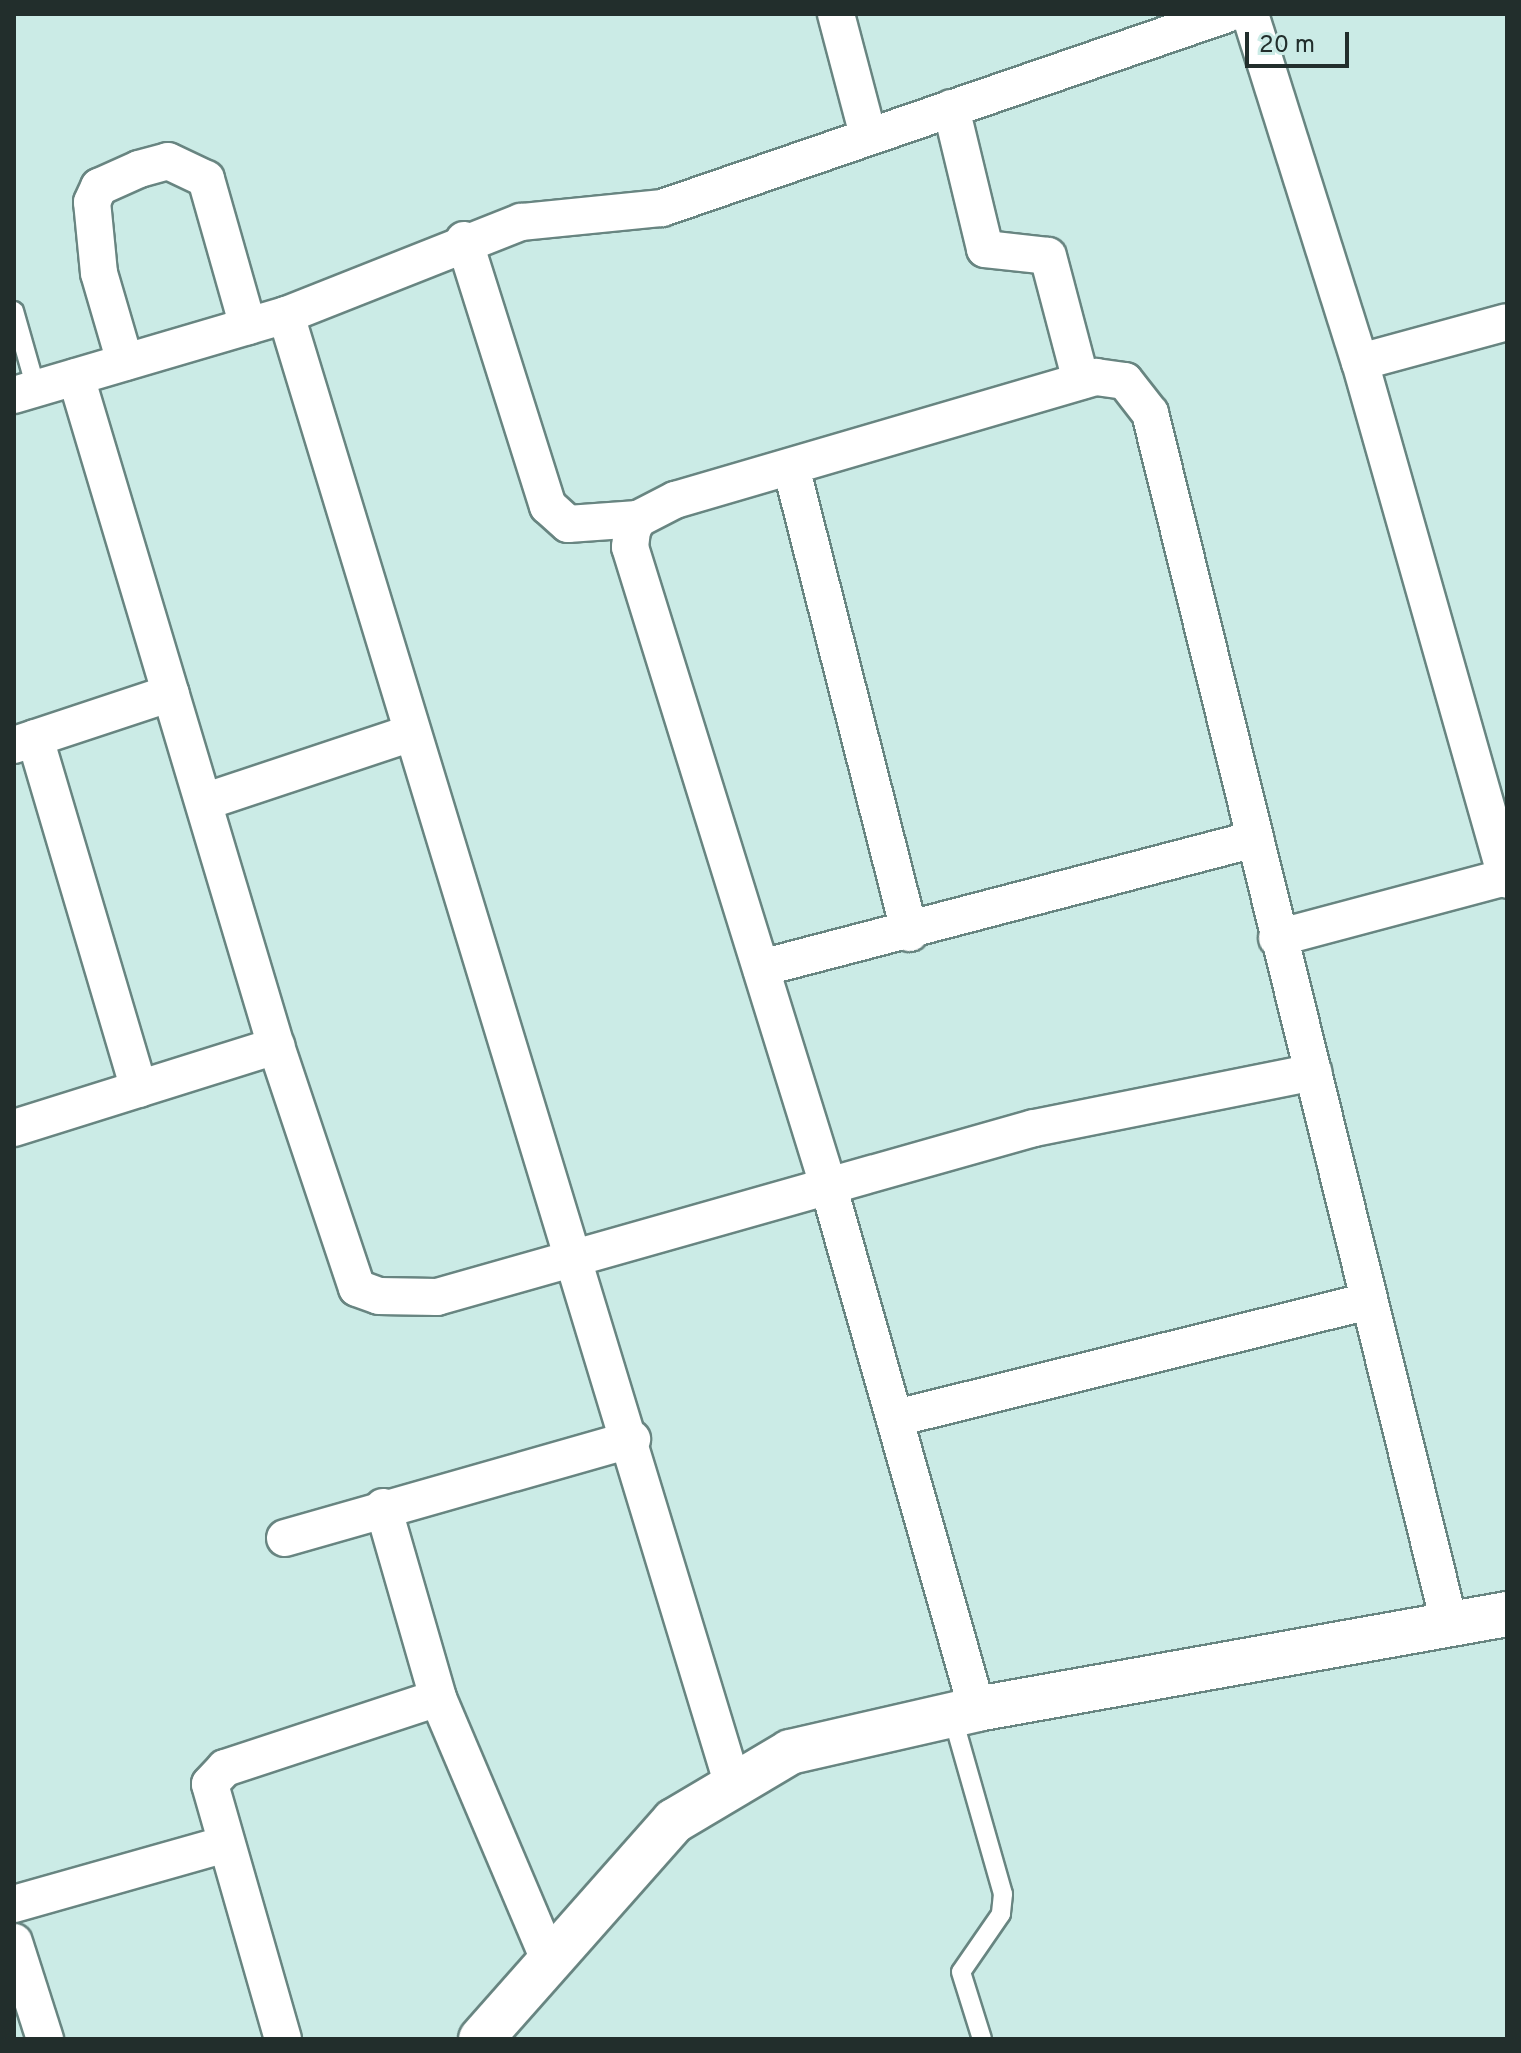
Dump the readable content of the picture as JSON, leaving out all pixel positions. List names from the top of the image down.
{
  "scale_bar": "20 m"
}
